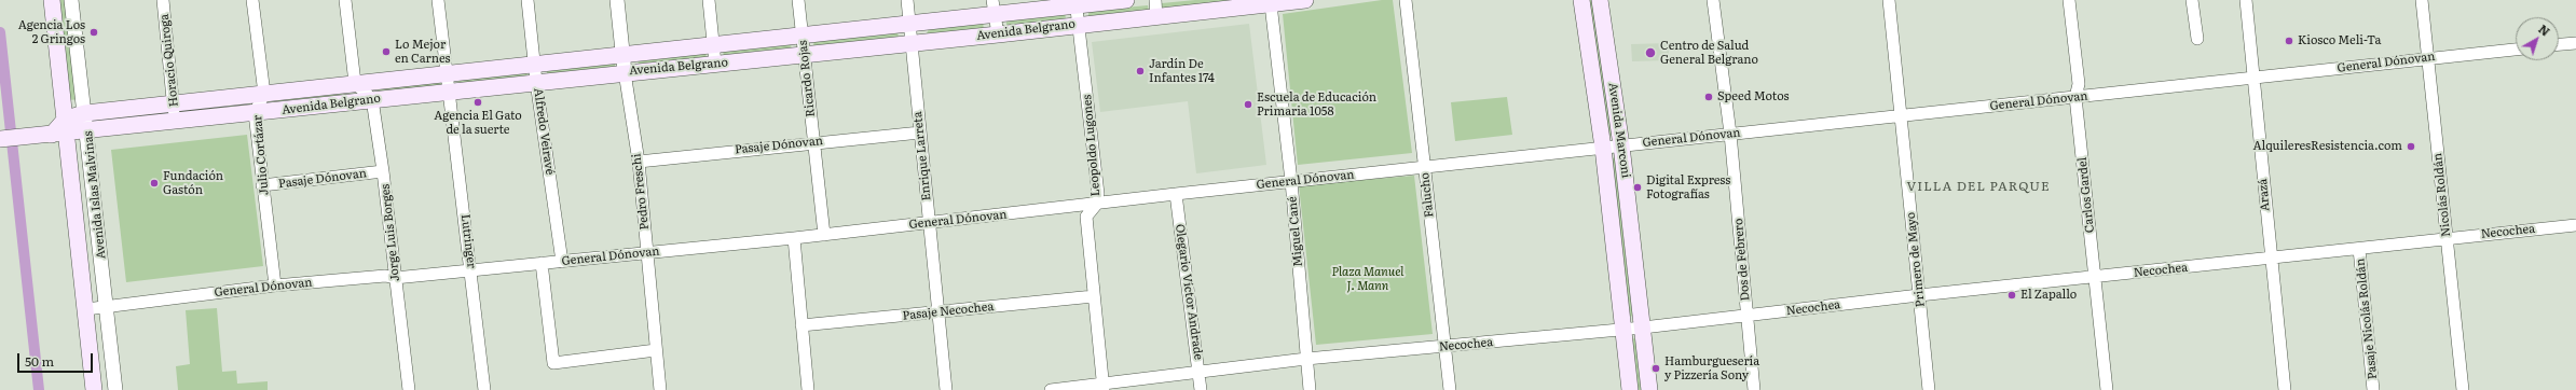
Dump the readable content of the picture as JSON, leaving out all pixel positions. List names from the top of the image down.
{
  "streets": {
    "main road": ["Avenida Belgrano", "Avenida Marconi", "Avenida Islas Malvinas"],
    "street": [
      "Horacio Quiroga",
      "General Dónovan",
      "Ricardo Rojas",
      "Alfredo Veiravé",
      "Pasaje Dónovan",
      "Leopoldo Lugones",
      "Julio Cortázar",
      "Enrique Larreta",
      "Pedro Freschi",
      "Falucho",
      "Carlos Gardel",
      "Arazá",
      "Nicolás Roldán",
      "Miguel Cané",
      "Necochea",
      "Jorge Luis Borges",
      "Lutringer",
      "Dos de Febrero",
      "Primero de Mayo",
      "Olegario Víctor Andrade",
      "Pasaje Necochea",
      "Pasaje Nicolás Roldán"
    ]
  },
  "crossings": [
    ["Avenida Belgrano", "Horacio Quiroga"],
    ["Avenida Belgrano", "Ricardo Rojas"],
    ["Avenida Belgrano", "Alfredo Veiravé"],
    ["Avenida Belgrano", "Leopoldo Lugones"],
    ["Avenida Belgrano", "Julio Cortázar"],
    ["Avenida Belgrano", "Enrique Larreta"],
    ["Avenida Belgrano", "Pedro Freschi"],
    ["Avenida Belgrano", "Avenida Islas Malvinas"],
    ["Avenida Belgrano", "Miguel Cané"],
    ["Avenida Belgrano", "Jorge Luis Borges"],
    ["Avenida Belgrano", "Lutringer"],
    ["General Dónovan", "Ricardo Rojas"],
    ["General Dónovan", "Avenida Marconi"],
    ["General Dónovan", "Alfredo Veiravé"],
    ["General Dónovan", "Leopoldo Lugones"],
    ["General Dónovan", "Julio Cortázar"],
    ["General Dónovan", "Enrique Larreta"],
    ["General Dónovan", "Pedro Freschi"],
    ["General Dónovan", "Avenida Islas Malvinas"],
    ["General Dónovan", "Falucho"],
    ["General Dónovan", "Carlos Gardel"],
    ["General Dónovan", "Arazá"],
    ["General Dónovan", "Nicolás Roldán"],
    ["General Dónovan", "Miguel Cané"],
    ["General Dónovan", "Jorge Luis Borges"],
    ["General Dónovan", "Lutringer"],
    ["General Dónovan", "Dos de Febrero"],
    ["General Dónovan", "Primero de Mayo"],
    ["General Dónovan", "Olegario Víctor Andrade"],
    ["Ricardo Rojas", "Pasaje Dónovan"],
    ["Avenida Marconi", "Necochea"],
    ["Pasaje Dónovan", "Julio Cortázar"],
    ["Pasaje Dónovan", "Enrique Larreta"],
    ["Pasaje Dónovan", "Pedro Freschi"],
    ["Pasaje Dónovan", "Jorge Luis Borges"],
    ["Leopoldo Lugones", "Necochea"],
    ["Leopoldo Lugones", "Pasaje Necochea"],
    ["Enrique Larreta", "Pasaje Necochea"],
    ["Falucho", "Necochea"],
    ["Carlos Gardel", "Necochea"],
    ["Arazá", "Necochea"],
    ["Nicolás Roldán", "Necochea"],
    ["Miguel Cané", "Necochea"],
    ["Necochea", "Dos de Febrero"],
    ["Necochea", "Primero de Mayo"],
    ["Necochea", "Olegario Víctor Andrade"],
    ["Necochea", "Pasaje Nicolás Roldán"]
  ],
  "districts": ["VILLA DEL PARQUE"],
  "parks": ["Plaza Manuel J. Mann"],
  "places": [
    "Agencia Los 2 Gringos",
    "Kiosco Meli-Ta",
    "Lo Mejor en Carnes",
    "Centro de Salud General Belgrano",
    "Jardín De Infantes 174",
    "Speed Motos",
    "Agencia El Gato de la suerte",
    "Escuela de Educación Primaria 1058",
    "AlquileresResistencia.com",
    "Fundación Gastón",
    "Digital Express Fotografías",
    "El Zapallo",
    "Hamburguesería y Pizzería Sony"
  ],
  "scale_bar": "50 m",
  "north": "top right"
}
